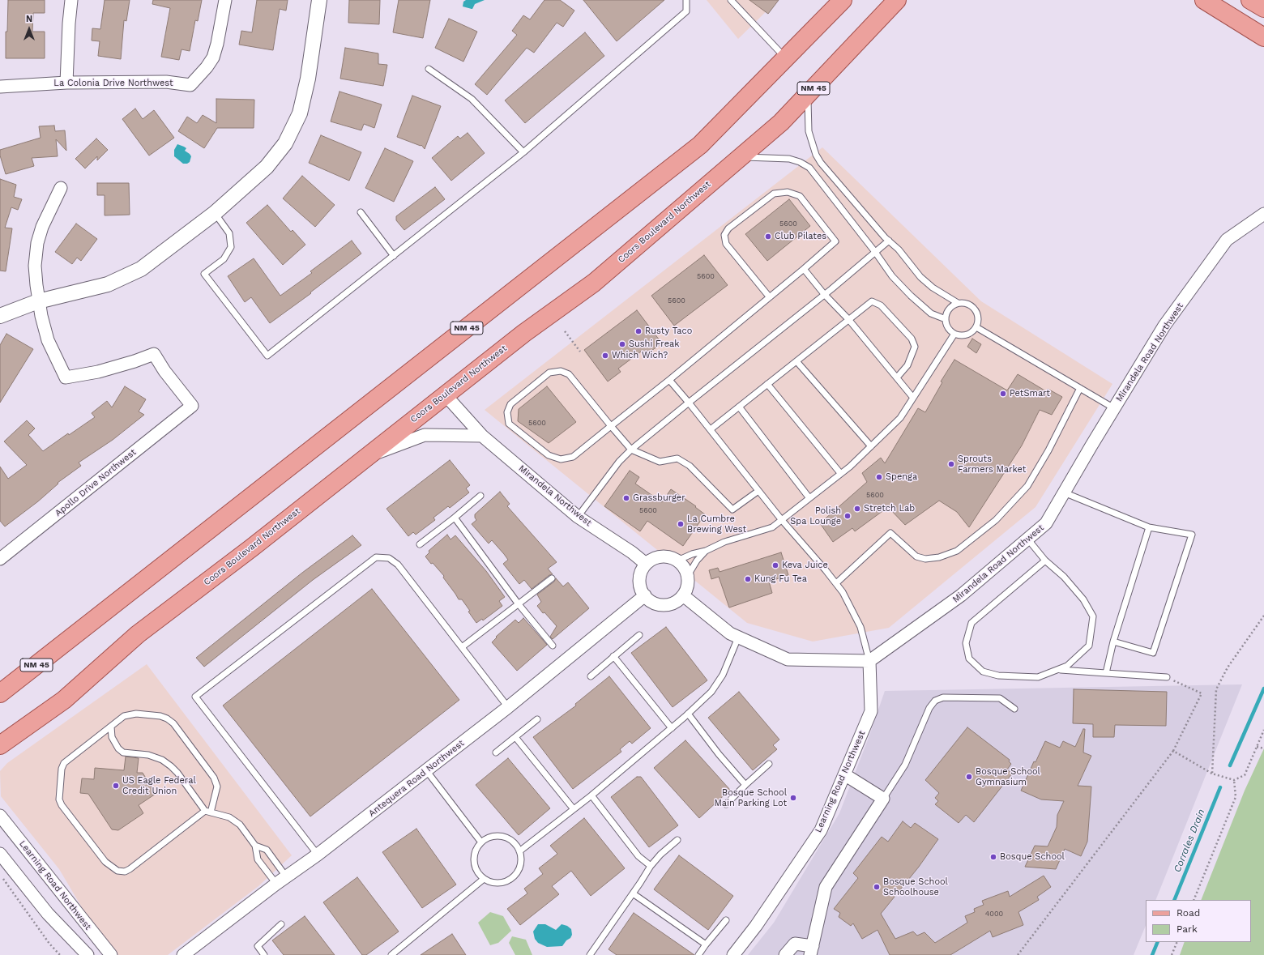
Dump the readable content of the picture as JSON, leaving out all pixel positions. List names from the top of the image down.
{
  "streets": {
    "main road": ["NM 45", "Coors Boulevard Northwest"],
    "street": [
      "La Colonia Drive Northwest",
      "Mirandela Road Northwest",
      "Apollo Drive Northwest",
      "Mirandela Northwest",
      "Antequera Road Northwest",
      "Learning Road Northwest"
    ]
  },
  "crossings": [
    ["Coors Boulevard Northwest", "Mirandela Northwest"],
    ["Mirandela Road Northwest", "Learning Road Northwest"],
    ["Mirandela Northwest", "Antequera Road Northwest"]
  ],
  "water": ["Corrales Drain"],
  "places": [
    "Club Pilates",
    "Rusty Taco",
    "Sushi Freak",
    "Which Wich?",
    "PetSmart",
    "Sprouts Farmers Market",
    "Spenga",
    "Grassburger",
    "Stretch Lab",
    "Polish Spa Lounge",
    "La Cumbre Brewing West",
    "Keva Juice",
    "Kung Fu Tea",
    "Bosque School Gymnasium",
    "US Eagle Federal Credit Union",
    "Bosque School Main Parking Lot",
    "Bosque School",
    "Bosque School Schoolhouse"
  ],
  "house_numbers": [
    "5600",
    "5600",
    "5600",
    "5600",
    "5600",
    "5600",
    "4000"
  ],
  "legend": ["Road", "Park"],
  "north": "top"
}
